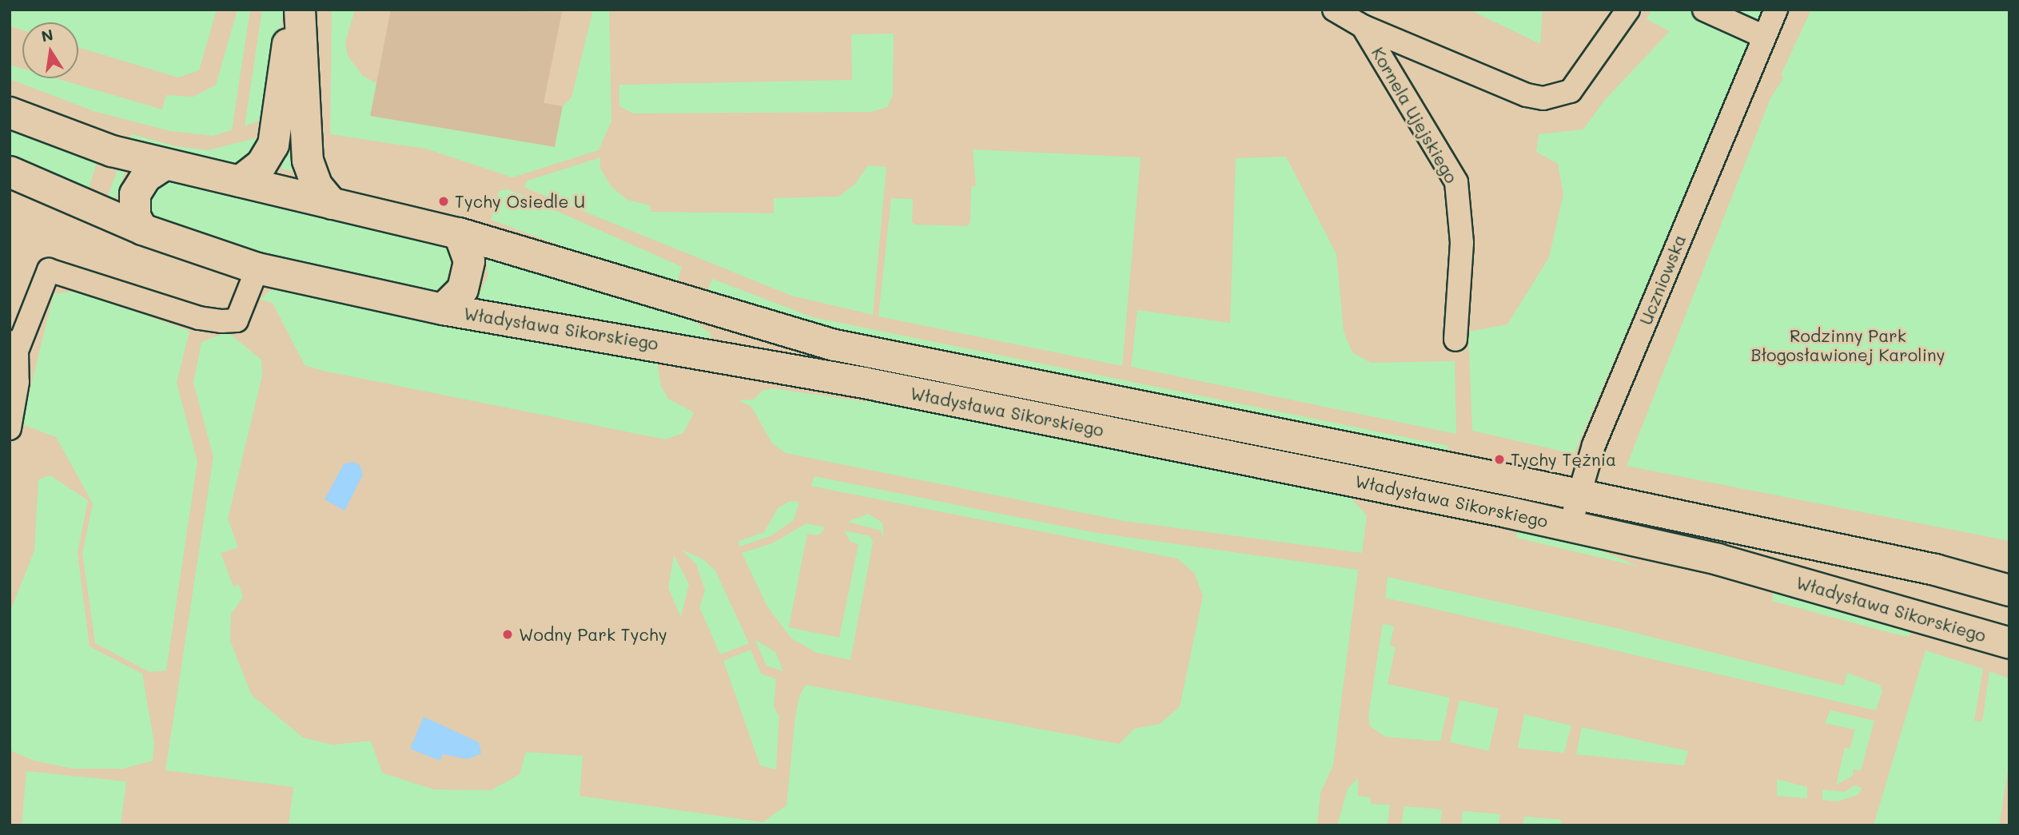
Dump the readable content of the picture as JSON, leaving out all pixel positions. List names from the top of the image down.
{
  "streets": {
    "street": ["Kornela Ujejskiego", "Uczniowska", "Władysława Sikorskiego"]
  },
  "crossings": [
    ["Uczniowska", "Władysława Sikorskiego"]
  ],
  "parks": ["Rodzinny Park Błogosławionej Karoliny"],
  "places": ["Tychy Osiedle U", "Tychy Tężnia", "Wodny Park Tychy"],
  "north": "top"
}
